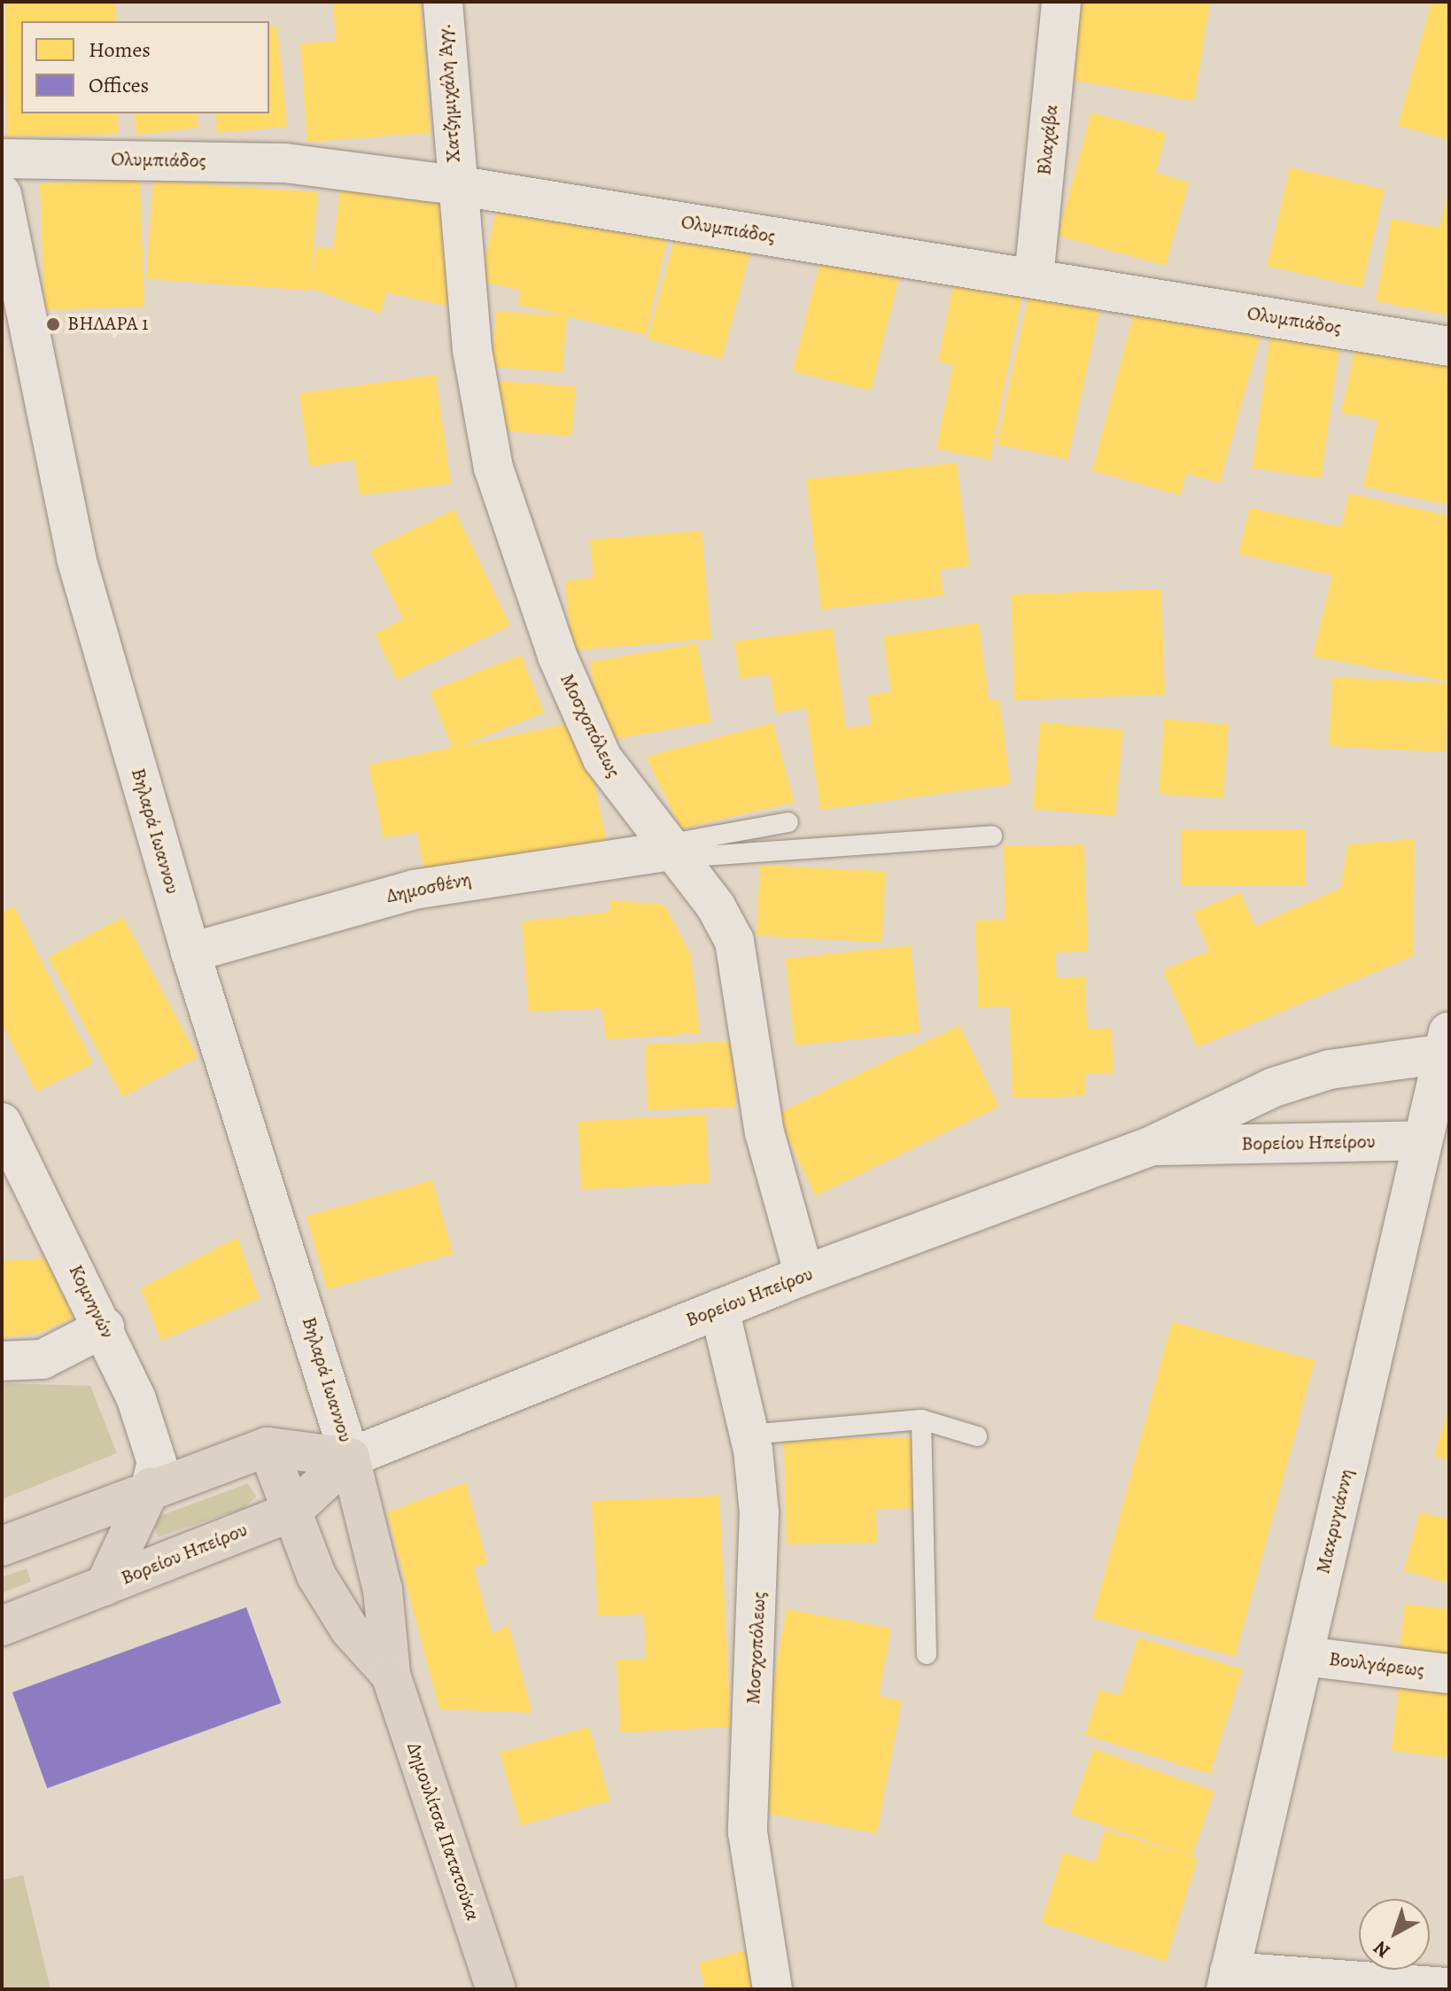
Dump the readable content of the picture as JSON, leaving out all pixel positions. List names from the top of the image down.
{
  "streets": {
    "main road": ["Βορείου Ηπείρου", "Δημουλίτσα Πατατούκα"],
    "street": [
      "Χατζημιχάλη Άγγ.",
      "Βλαχάβα",
      "Ολυμπιάδος",
      "Μοσχοπόλεως",
      "Βηλαρά Ιωαννου",
      "Δημοσθένη",
      "Κομνηνών",
      "Μακρυγιάννη",
      "Βουλγάρεως"
    ]
  },
  "crossings": [
    ["Χατζημιχάλη Άγγ.", "Ολυμπιάδος"],
    ["Χατζημιχάλη Άγγ.", "Μοσχοπόλεως"],
    ["Βλαχάβα", "Ολυμπιάδος"],
    ["Ολυμπιάδος", "Μοσχοπόλεως"],
    ["Μοσχοπόλεως", "Δημοσθένη"],
    ["Μοσχοπόλεως", "Βορείου Ηπείρου"],
    ["Βηλαρά Ιωαννου", "Δημοσθένη"],
    ["Βηλαρά Ιωαννου", "Βορείου Ηπείρου"],
    ["Βηλαρά Ιωαννου", "Δημουλίτσα Πατατούκα"],
    ["Βορείου Ηπείρου", "Κομνηνών"],
    ["Βορείου Ηπείρου", "Μακρυγιάννη"],
    ["Βορείου Ηπείρου", "Δημουλίτσα Πατατούκα"],
    ["Μακρυγιάννη", "Βουλγάρεως"]
  ],
  "places": ["ΒΗΛΑΡΑ 1"],
  "legend": ["Homes", "Offices"],
  "north": "bottom left"
}
